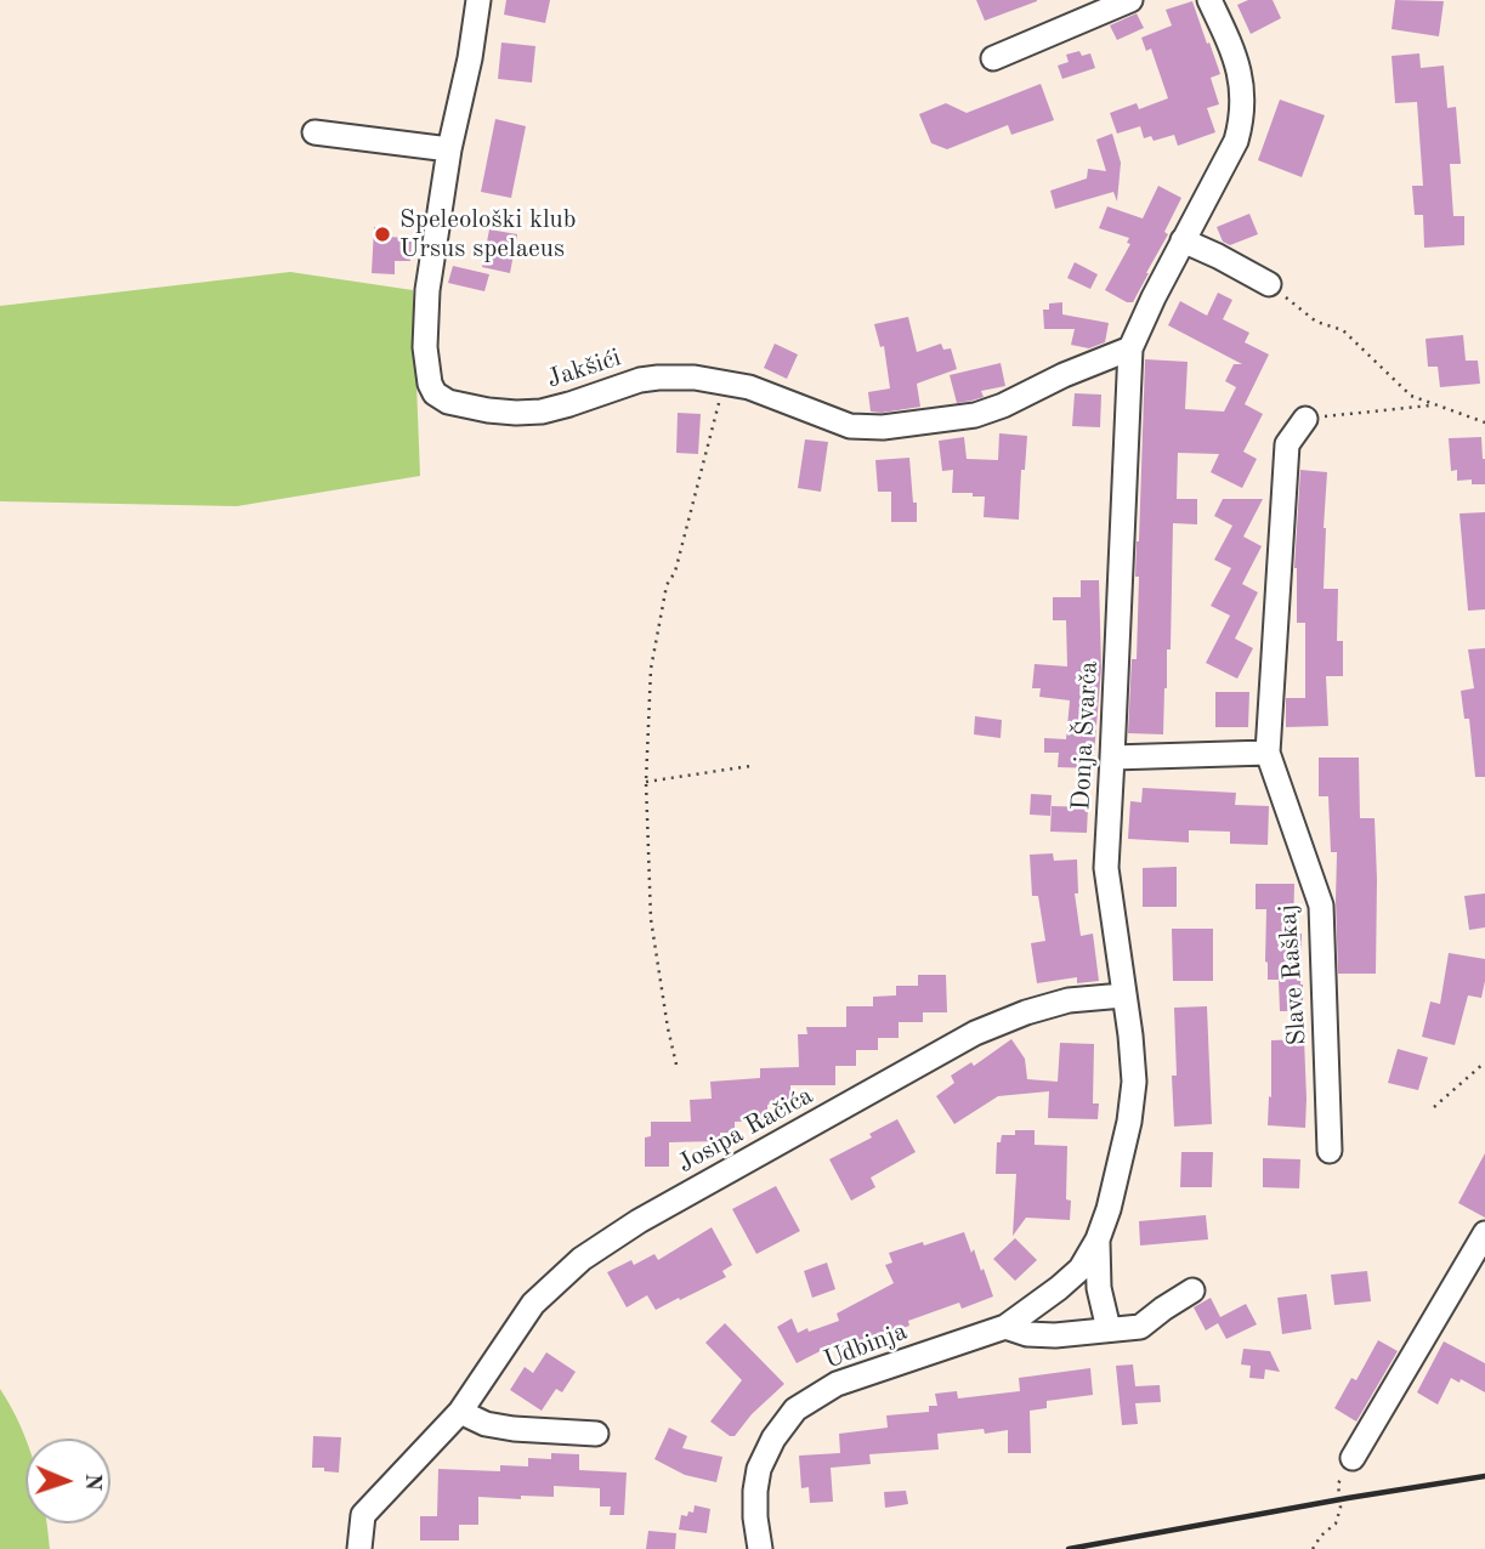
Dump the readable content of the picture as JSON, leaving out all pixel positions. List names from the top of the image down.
{
  "streets": {
    "street": [
      "Jakšići",
      "Donja Švarča",
      "Slave Raškaj",
      "Josipa Račića",
      "Udbinja"
    ]
  },
  "crossings": [
    ["Jakšići", "Donja Švarča"],
    ["Donja Švarča", "Josipa Račića"],
    ["Donja Švarča", "Udbinja"]
  ],
  "places": ["Speleološki klub Ursus spelaeus"],
  "north": "right"
}
